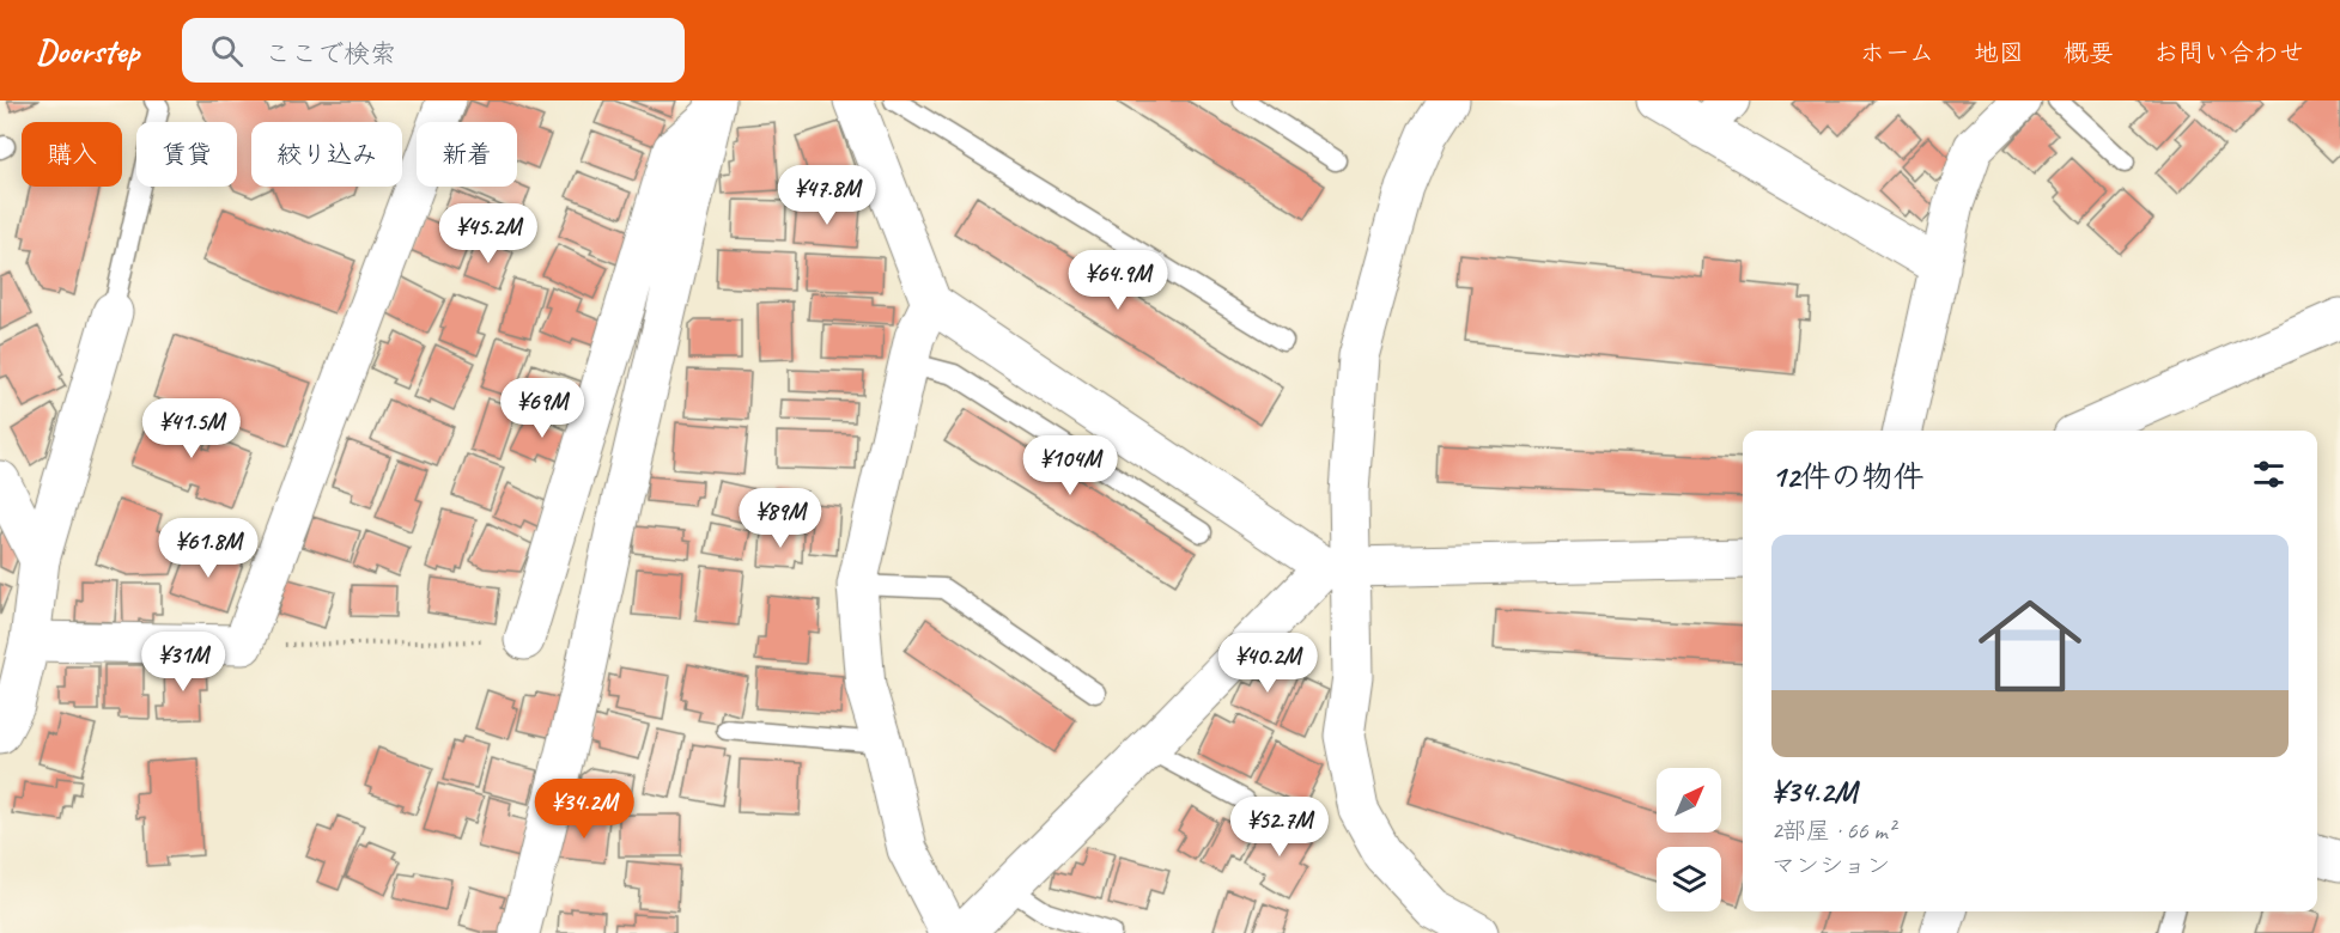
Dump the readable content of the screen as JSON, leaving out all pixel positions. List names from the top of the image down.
{
  "north": "top right",
  "page": {
    "header": "Doorstep",
    "search": "ここで検索",
    "nav": [
      "ホーム",
      "地図",
      "概要",
      "お問い合わせ"
    ],
    "chip": [
      "購入",
      "賃貸",
      "絞り込み",
      "新着"
    ],
    "price": [
      "¥47.8M",
      "¥45.2M",
      "¥64.9M",
      "¥69M",
      "¥41.5M",
      "¥104M",
      "¥89M",
      "¥61.8M",
      "¥31M",
      "¥40.2M",
      "¥34.2M",
      "¥52.7M"
    ],
    "heading": "12件の物件",
    "list": [
      {
        "name": "¥34.2M",
        "note": "2部屋 · 66 m² · マンション"
      }
    ]
  }
}
